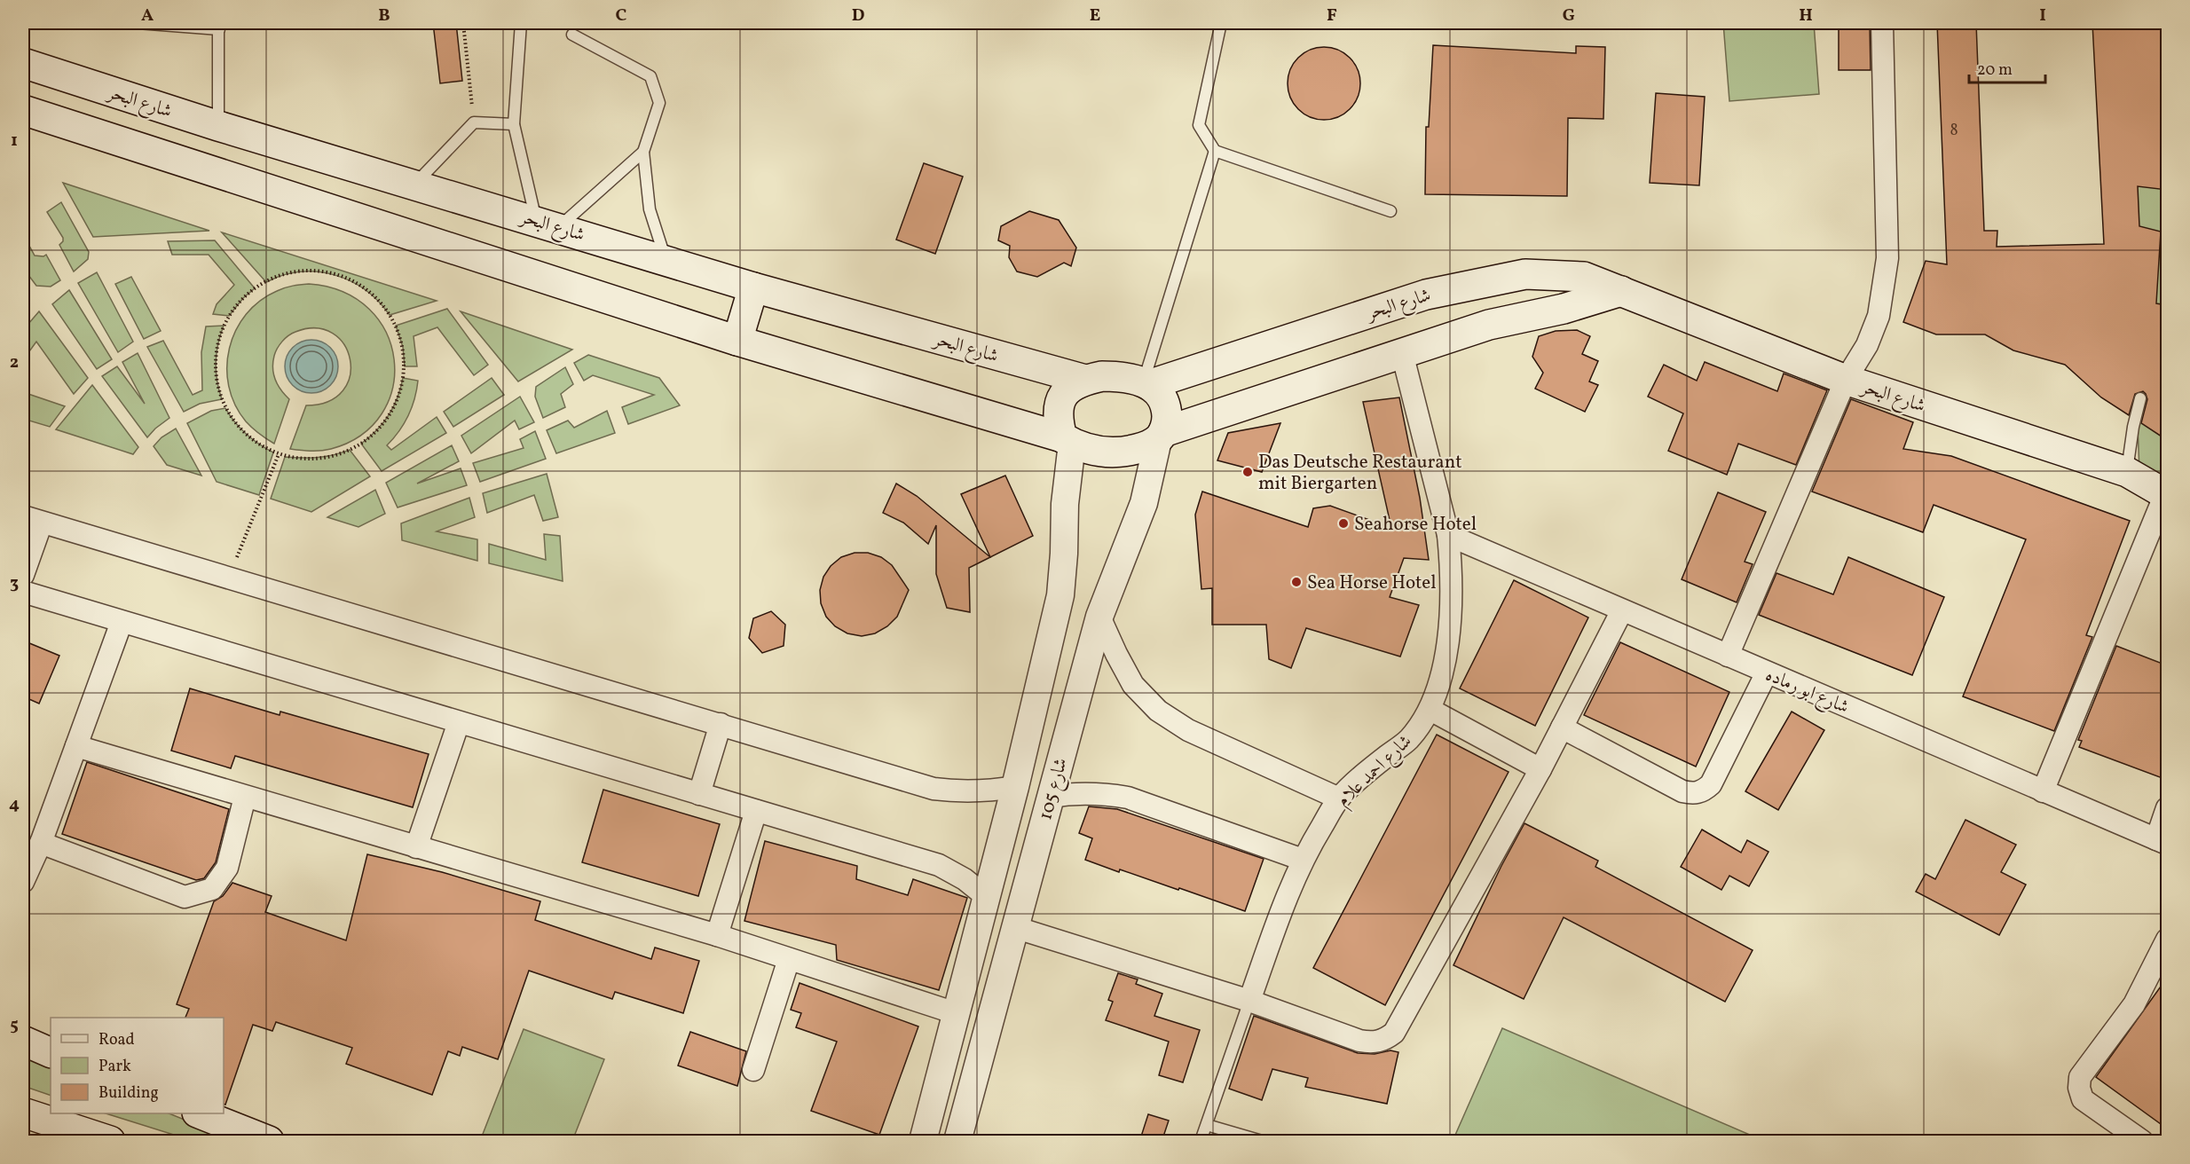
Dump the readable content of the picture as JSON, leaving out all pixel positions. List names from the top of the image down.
{
  "streets": {
    "main road": ["شارع البحر"],
    "street": ["شارع ابو رماده", "شارع احمد علام", "شارع 105"]
  },
  "crossings": [
    ["شارع البحر", "شارع 105"],
    ["شارع ابو رماده", "شارع احمد علام"]
  ],
  "places": ["Das Deutsche Restaurant mit Biergarten", "Seahorse Hotel", "Sea Horse Hotel"],
  "house_numbers": ["8"],
  "legend": ["Road", "Park", "Building"],
  "scale_bar": "20 m",
  "grid": {
    "columns": [
      "A",
      "B",
      "C",
      "D",
      "E",
      "F",
      "G",
      "H",
      "I"
    ],
    "rows": [
      "1",
      "2",
      "3",
      "4",
      "5"
    ]
  }
}
